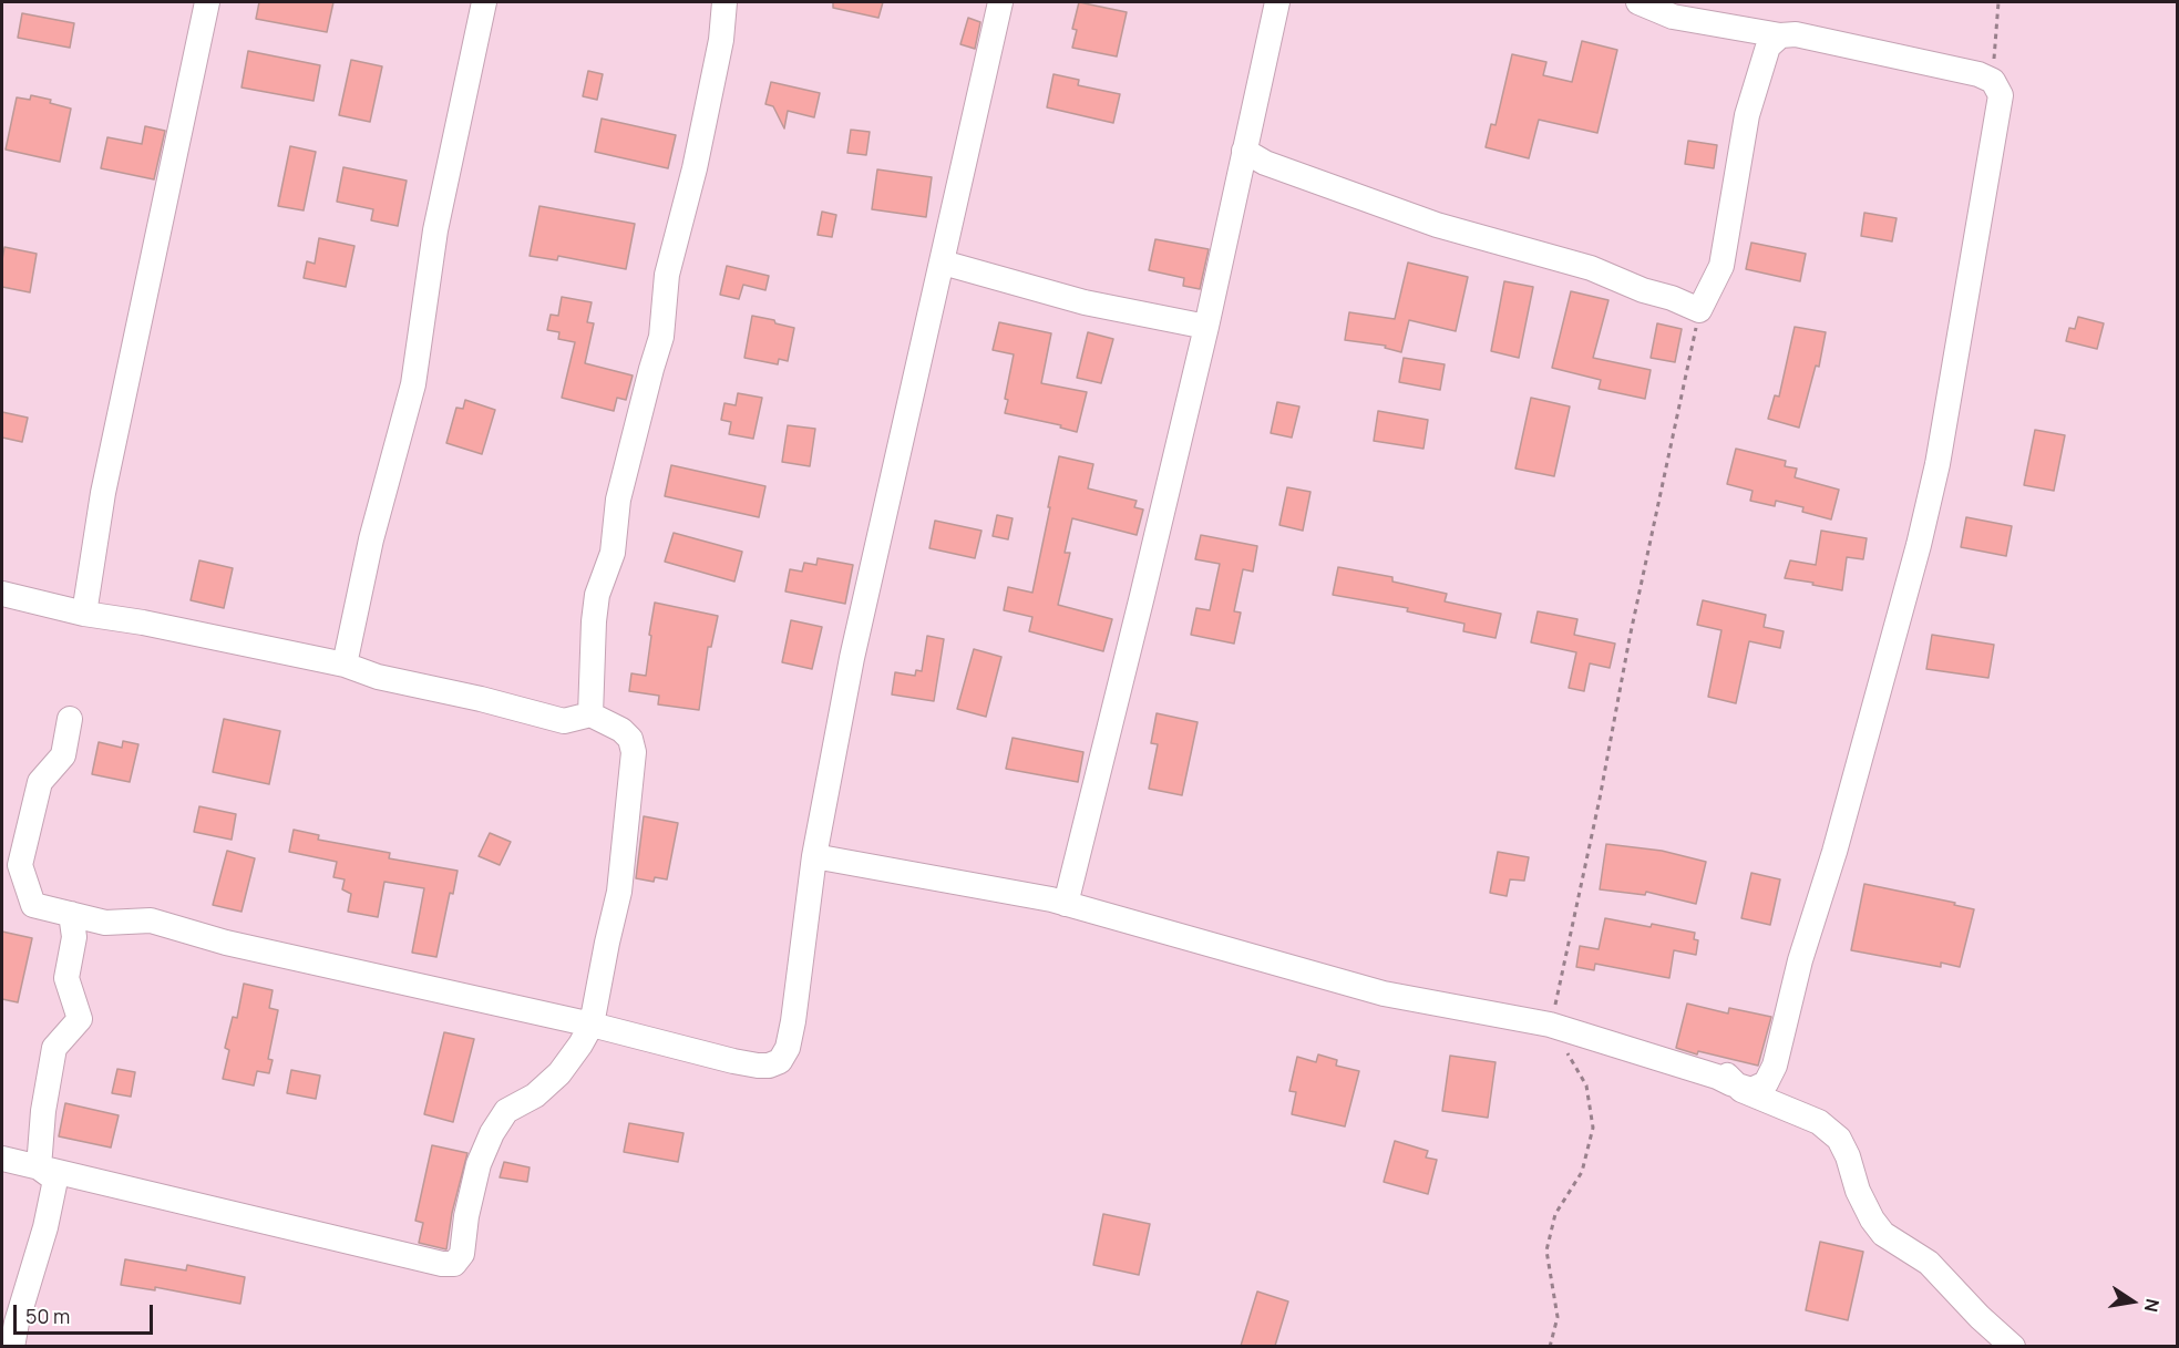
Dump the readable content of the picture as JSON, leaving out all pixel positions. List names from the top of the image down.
{
  "scale_bar": "50 m",
  "north": "right"
}
